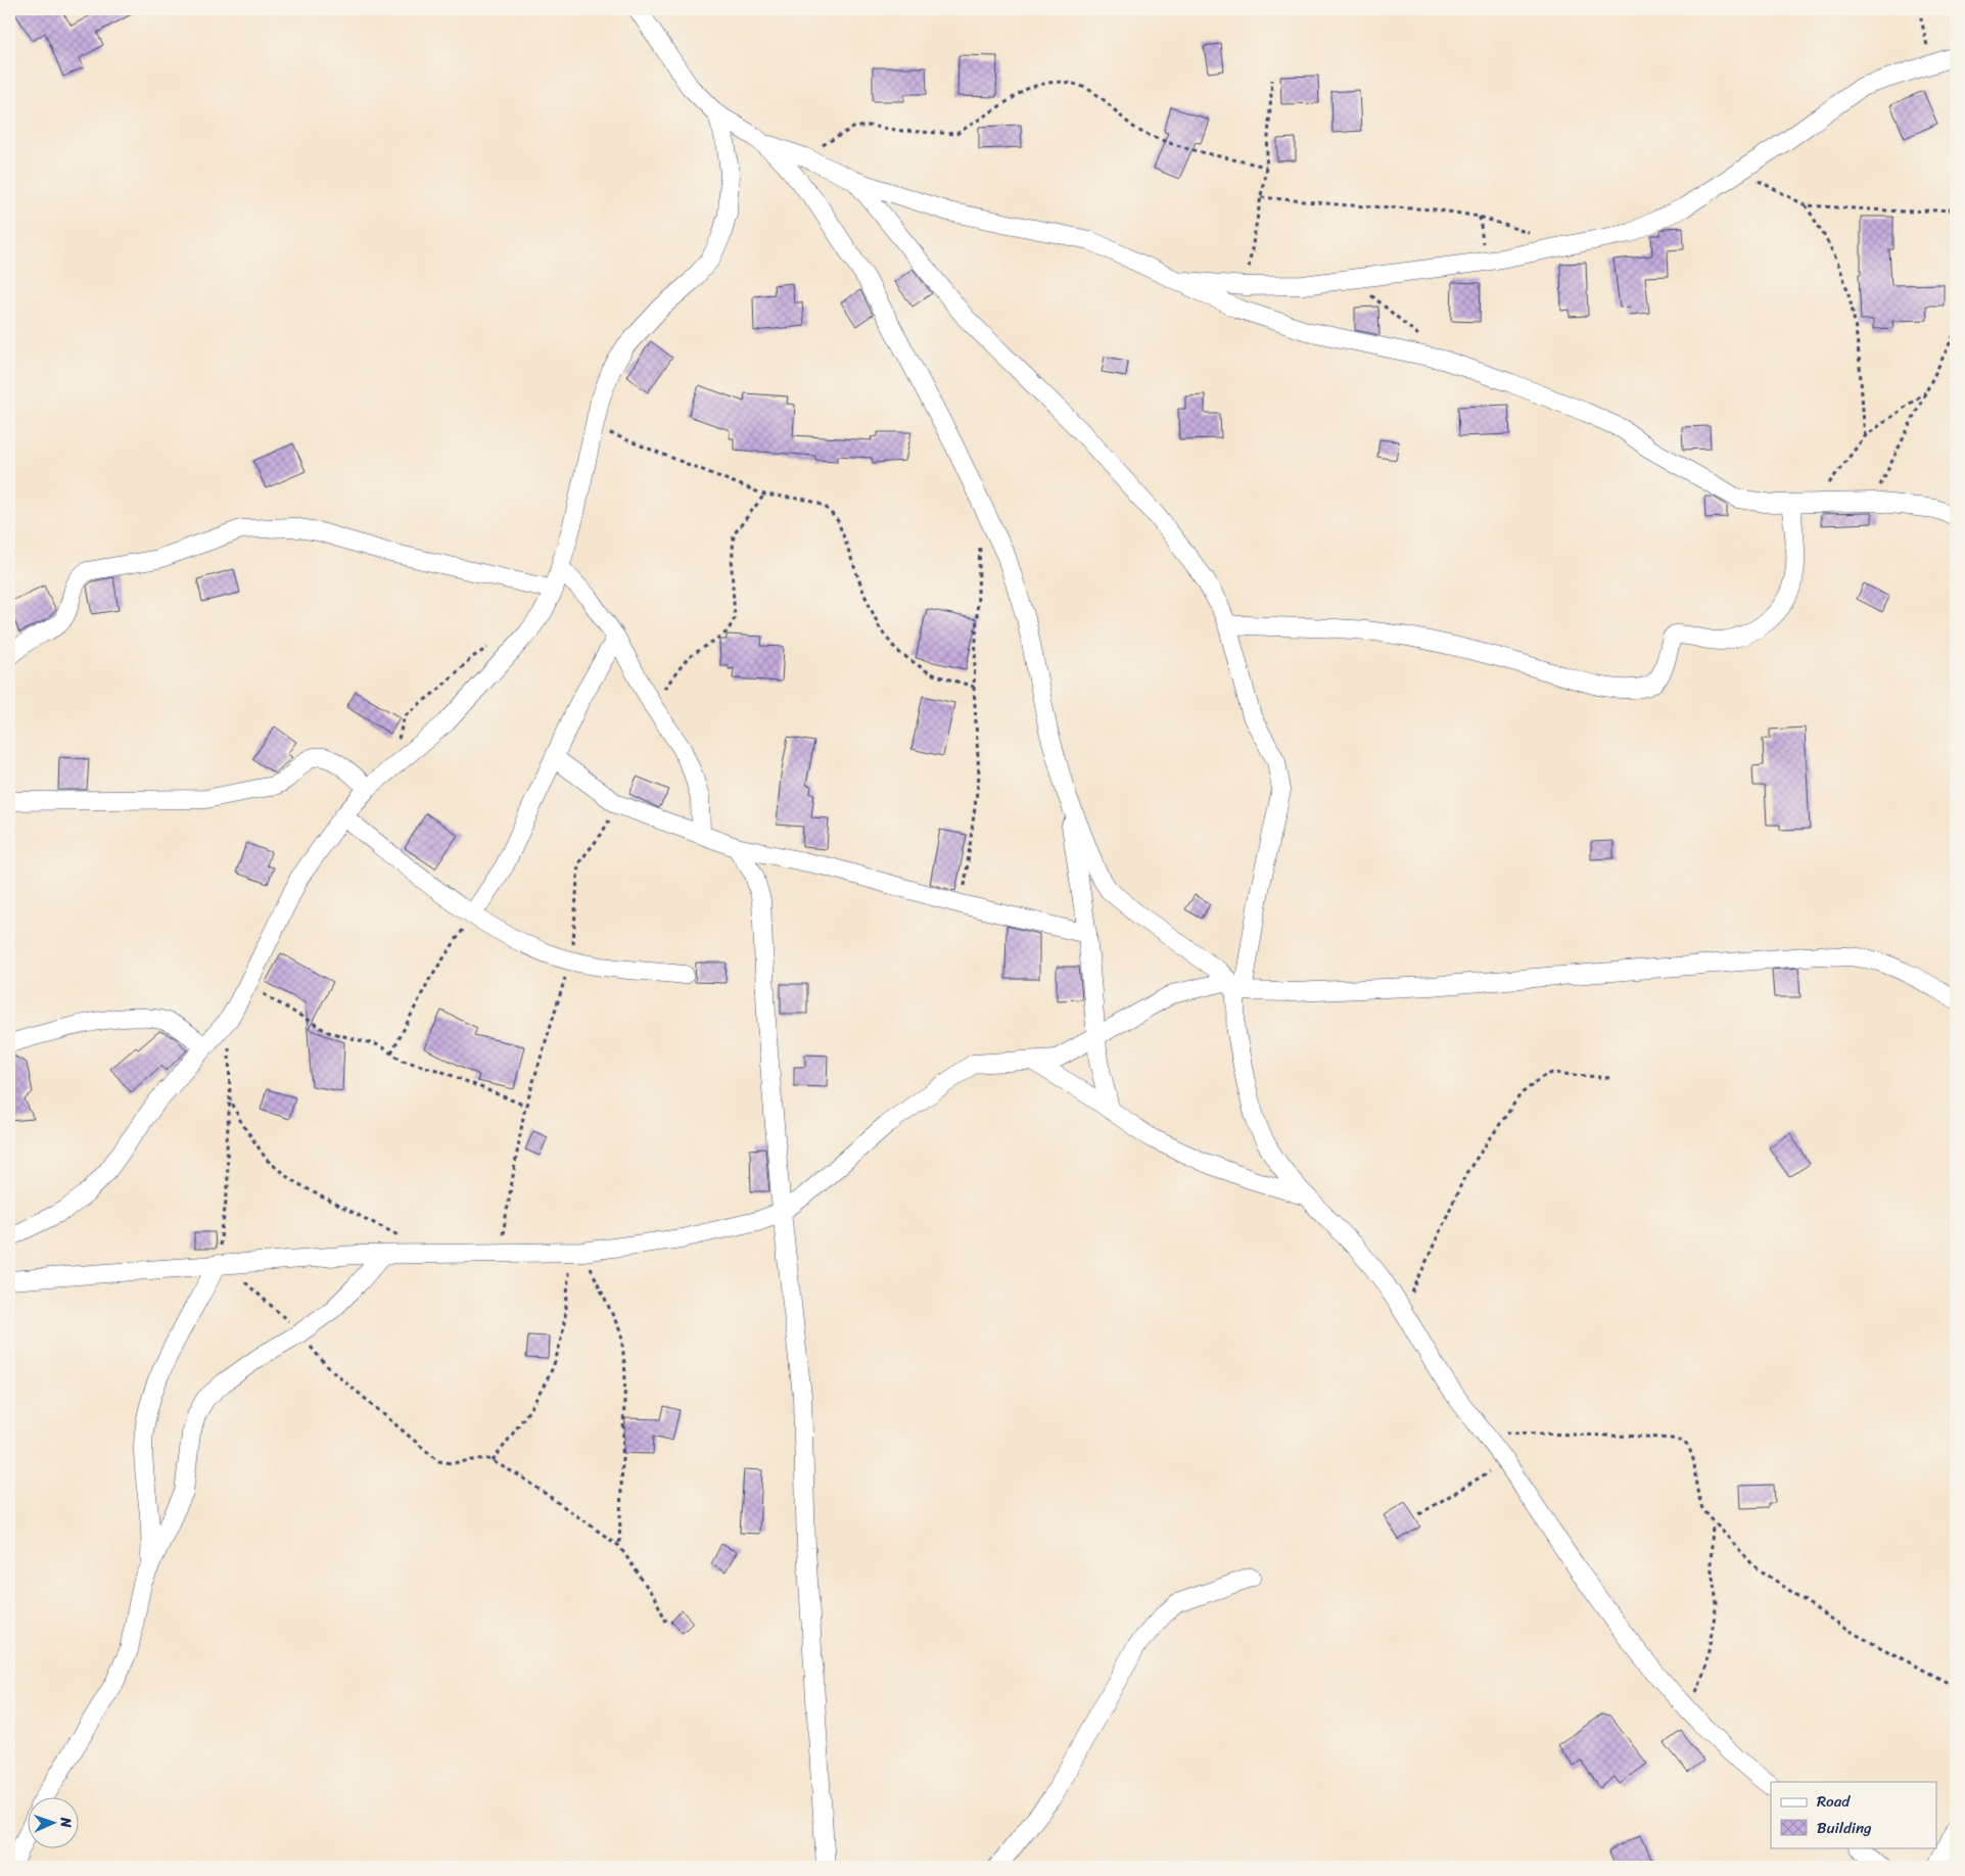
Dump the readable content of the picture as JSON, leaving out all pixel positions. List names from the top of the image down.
{
  "legend": ["Road", "Building"],
  "north": "right"
}
